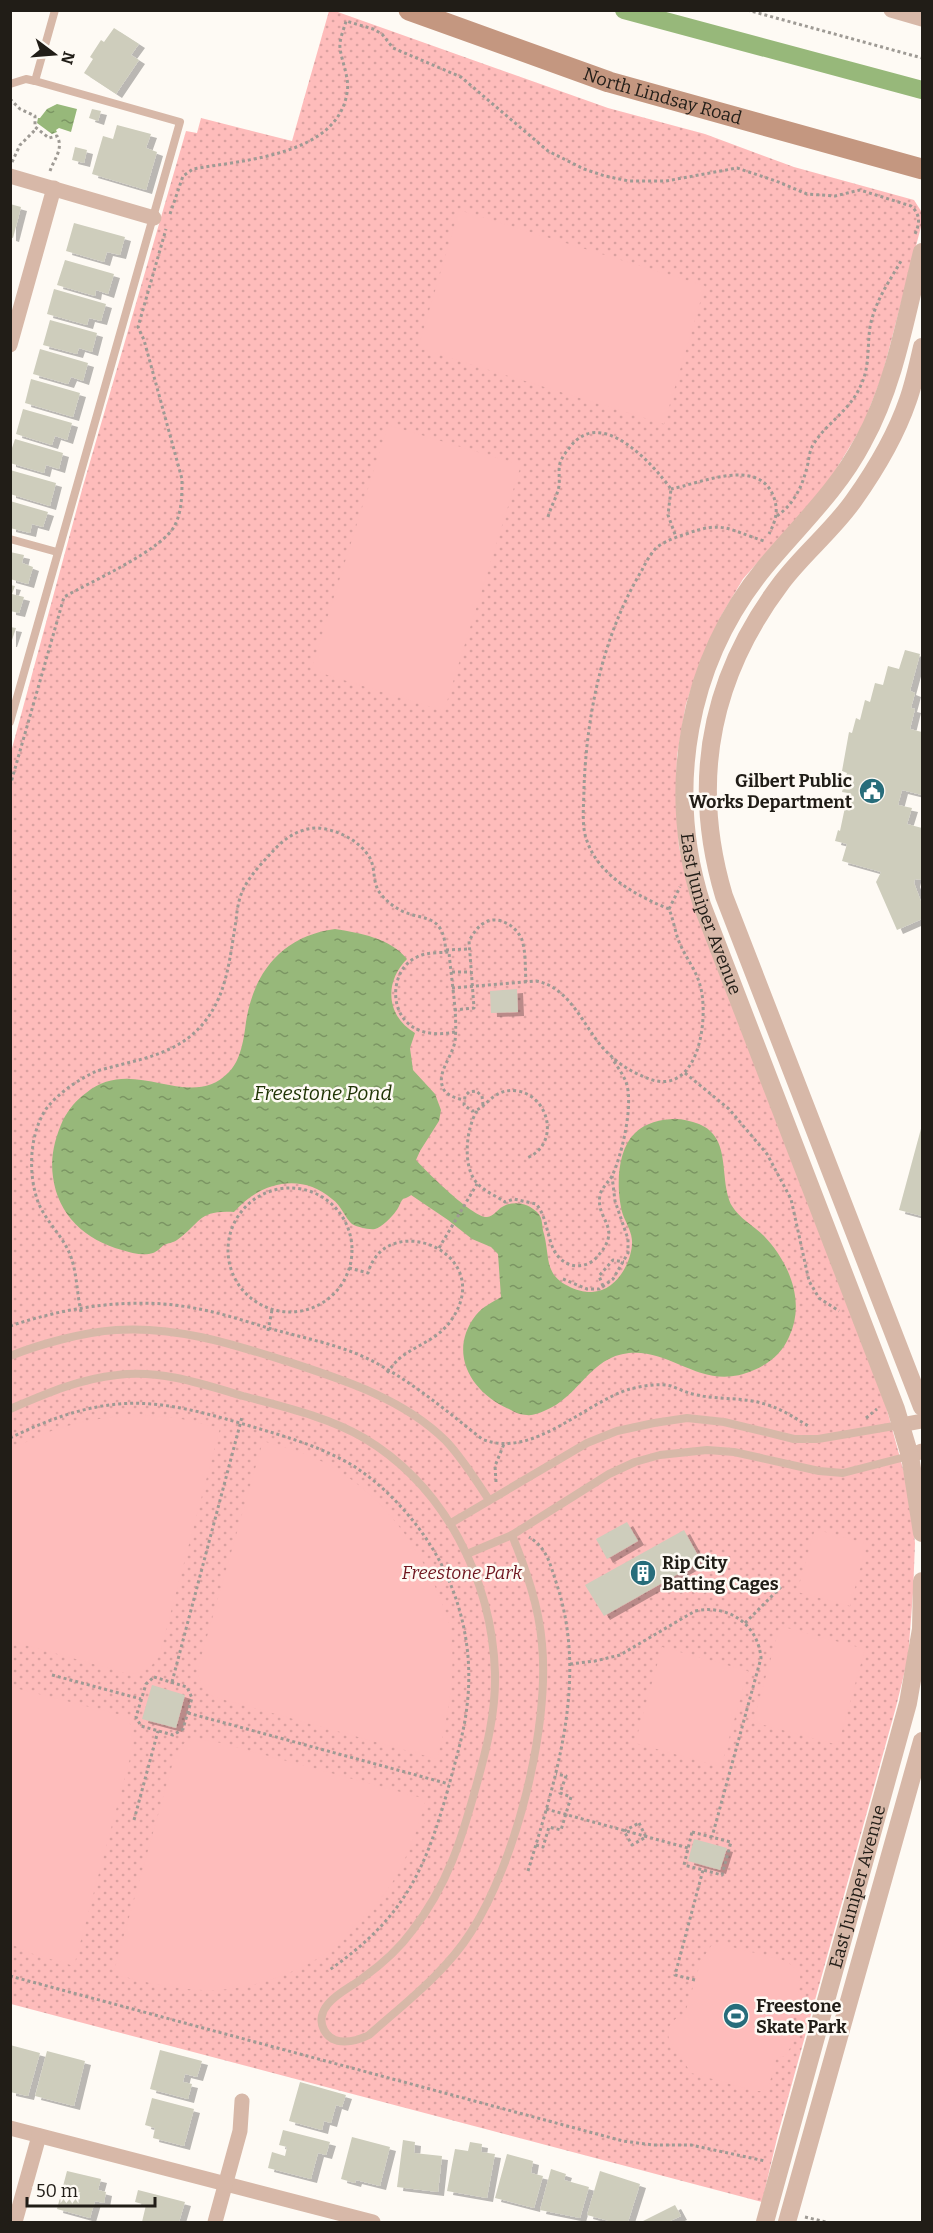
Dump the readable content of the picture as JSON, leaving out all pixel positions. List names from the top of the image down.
{
  "streets": {
    "main road": ["North Lindsay Road"],
    "street": ["East Juniper Avenue"]
  },
  "water": ["Freestone Pond"],
  "parks": ["Freestone Park"],
  "places": {
    "public building": ["Gilbert Public Works Department"],
    "building": ["Rip City Batting Cages"],
    "sports": ["Freestone Skate Park"]
  },
  "scale_bar": "50 m",
  "north": "right"
}
